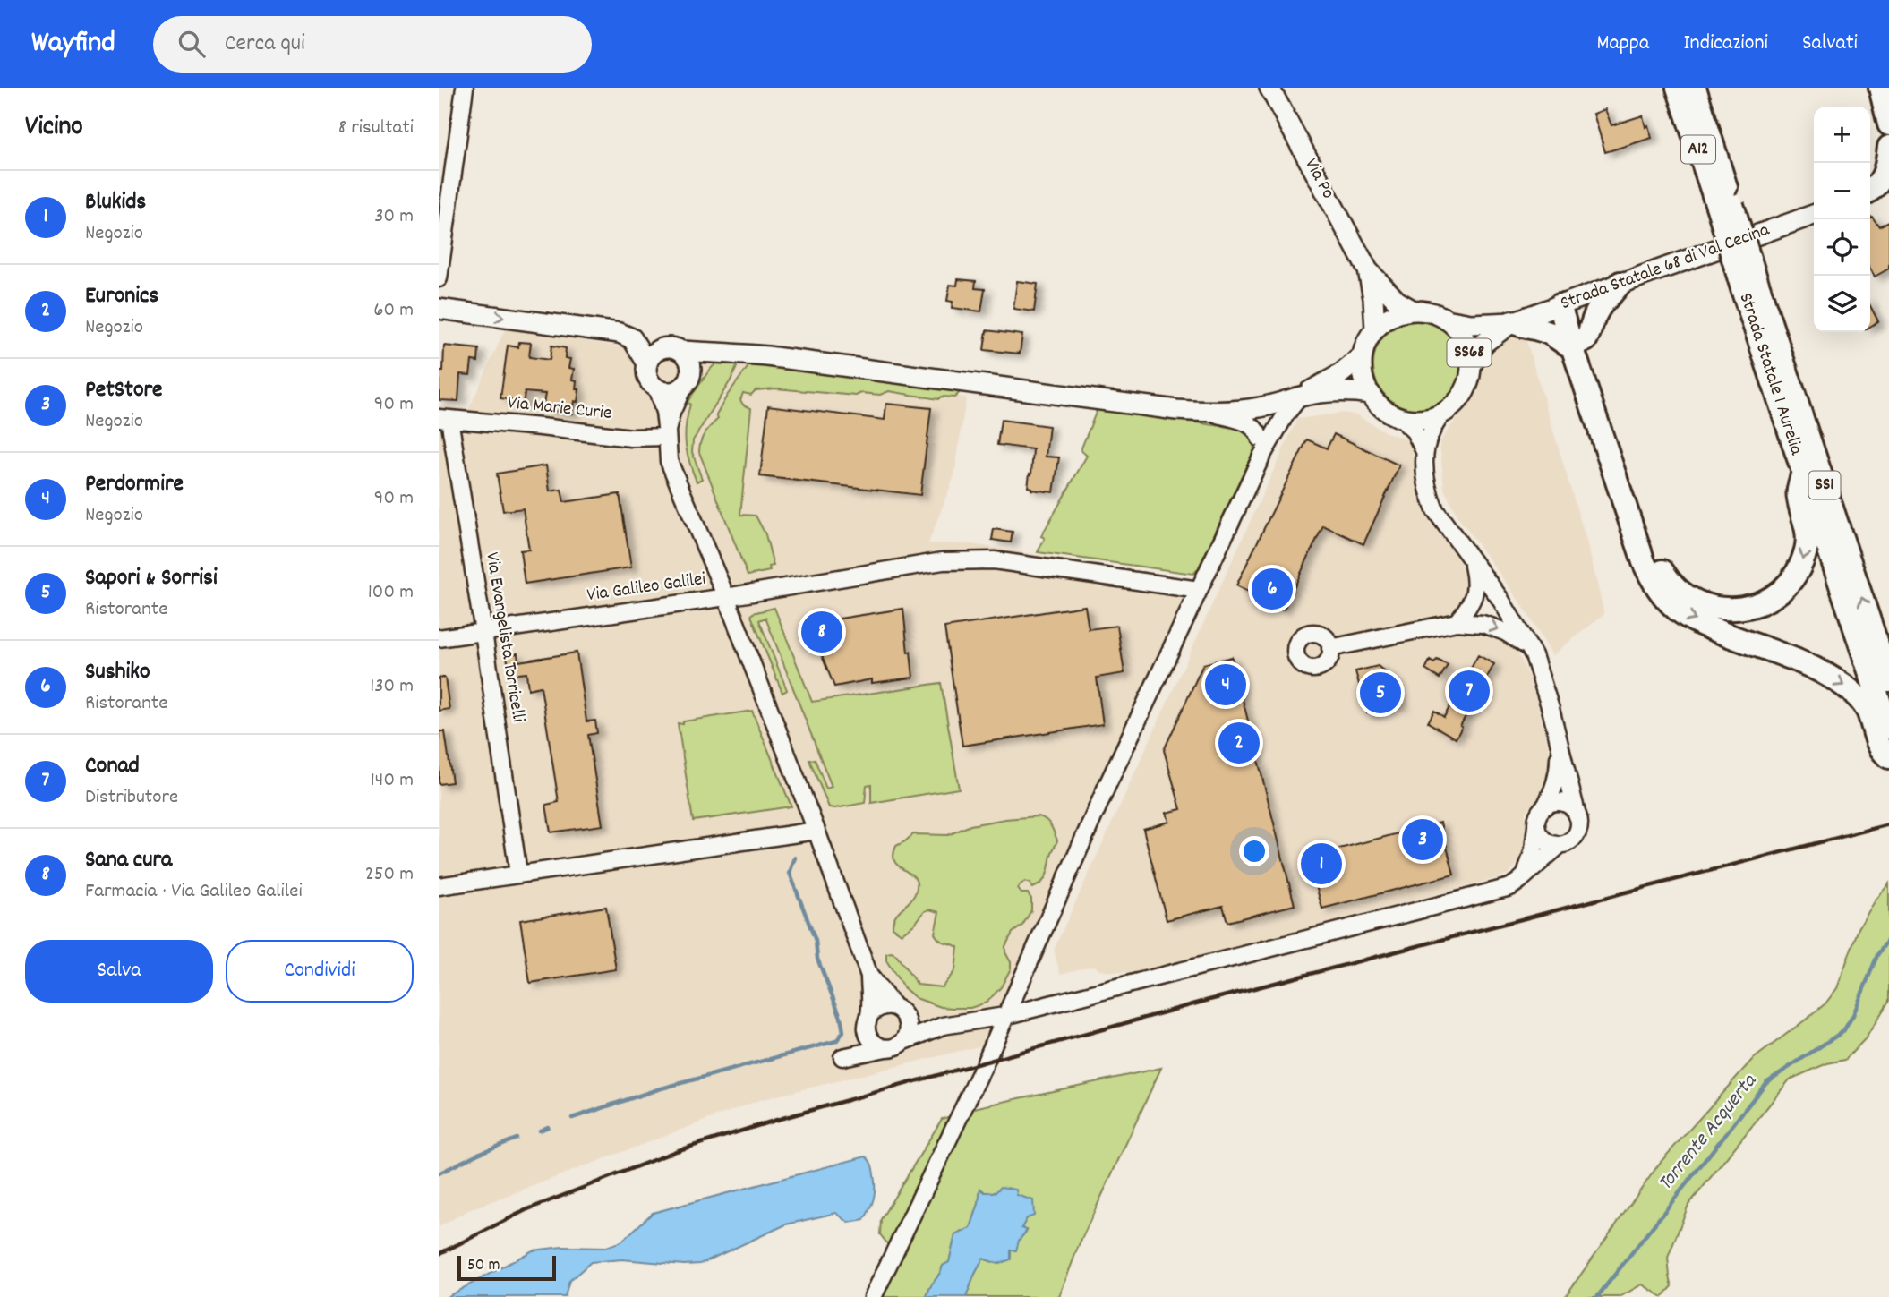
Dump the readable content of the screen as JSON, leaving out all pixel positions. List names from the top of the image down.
{
  "streets": {
    "highway": ["A12", "Strada Statale 1 Aurelia", "SS1"],
    "main road": ["Via Po", "Strada Statale 68 di Val Cecina", "SS68"],
    "street": ["Via Marie Curie", "Via Galileo Galilei", "Via Evangelista Torricelli"]
  },
  "crossings": [
    ["Via Po", "Strada Statale 68 di Val Cecina"],
    ["Via Po", "SS68"],
    ["Strada Statale 68 di Val Cecina", "SS68"],
    ["Strada Statale 1 Aurelia", "SS1"],
    ["Via Marie Curie", "Via Galileo Galilei"],
    ["Via Marie Curie", "Via Evangelista Torricelli"],
    ["Via Galileo Galilei", "Via Evangelista Torricelli"]
  ],
  "water": ["Torrente Acquerta"],
  "scale_bar": "50 m",
  "page": {
    "header": "Wayfind",
    "search": "Cerca qui",
    "nav": ["Mappa", "Indicazioni", "Salvati"],
    "heading": ["Vicino", "8 risultati"],
    "map_buttons": ["+", "−"],
    "list": [
      {
        "mark": "1",
        "name": "Blukids",
        "note": "Negozio",
        "value": "30 m"
      },
      {
        "mark": "2",
        "name": "Euronics",
        "note": "Negozio",
        "value": "60 m"
      },
      {
        "mark": "3",
        "name": "PetStore",
        "note": "Negozio",
        "value": "90 m"
      },
      {
        "mark": "4",
        "name": "Perdormire",
        "note": "Negozio",
        "value": "90 m"
      },
      {
        "mark": "5",
        "name": "Sapori & Sorrisi",
        "note": "Ristorante",
        "value": "100 m"
      },
      {
        "mark": "6",
        "name": "Sushiko",
        "note": "Ristorante",
        "value": "130 m"
      },
      {
        "mark": "7",
        "name": "Conad",
        "note": "Distributore",
        "value": "140 m"
      },
      {
        "mark": "8",
        "name": "Sana cura",
        "note": "Farmacia · Via Galileo Galilei",
        "value": "250 m"
      }
    ],
    "pins": [
      "6",
      "8",
      "4",
      "7",
      "5",
      "2",
      "3",
      "1"
    ],
    "buttons": ["Salva", "Condividi"],
    "scale": "50 m"
  }
}
